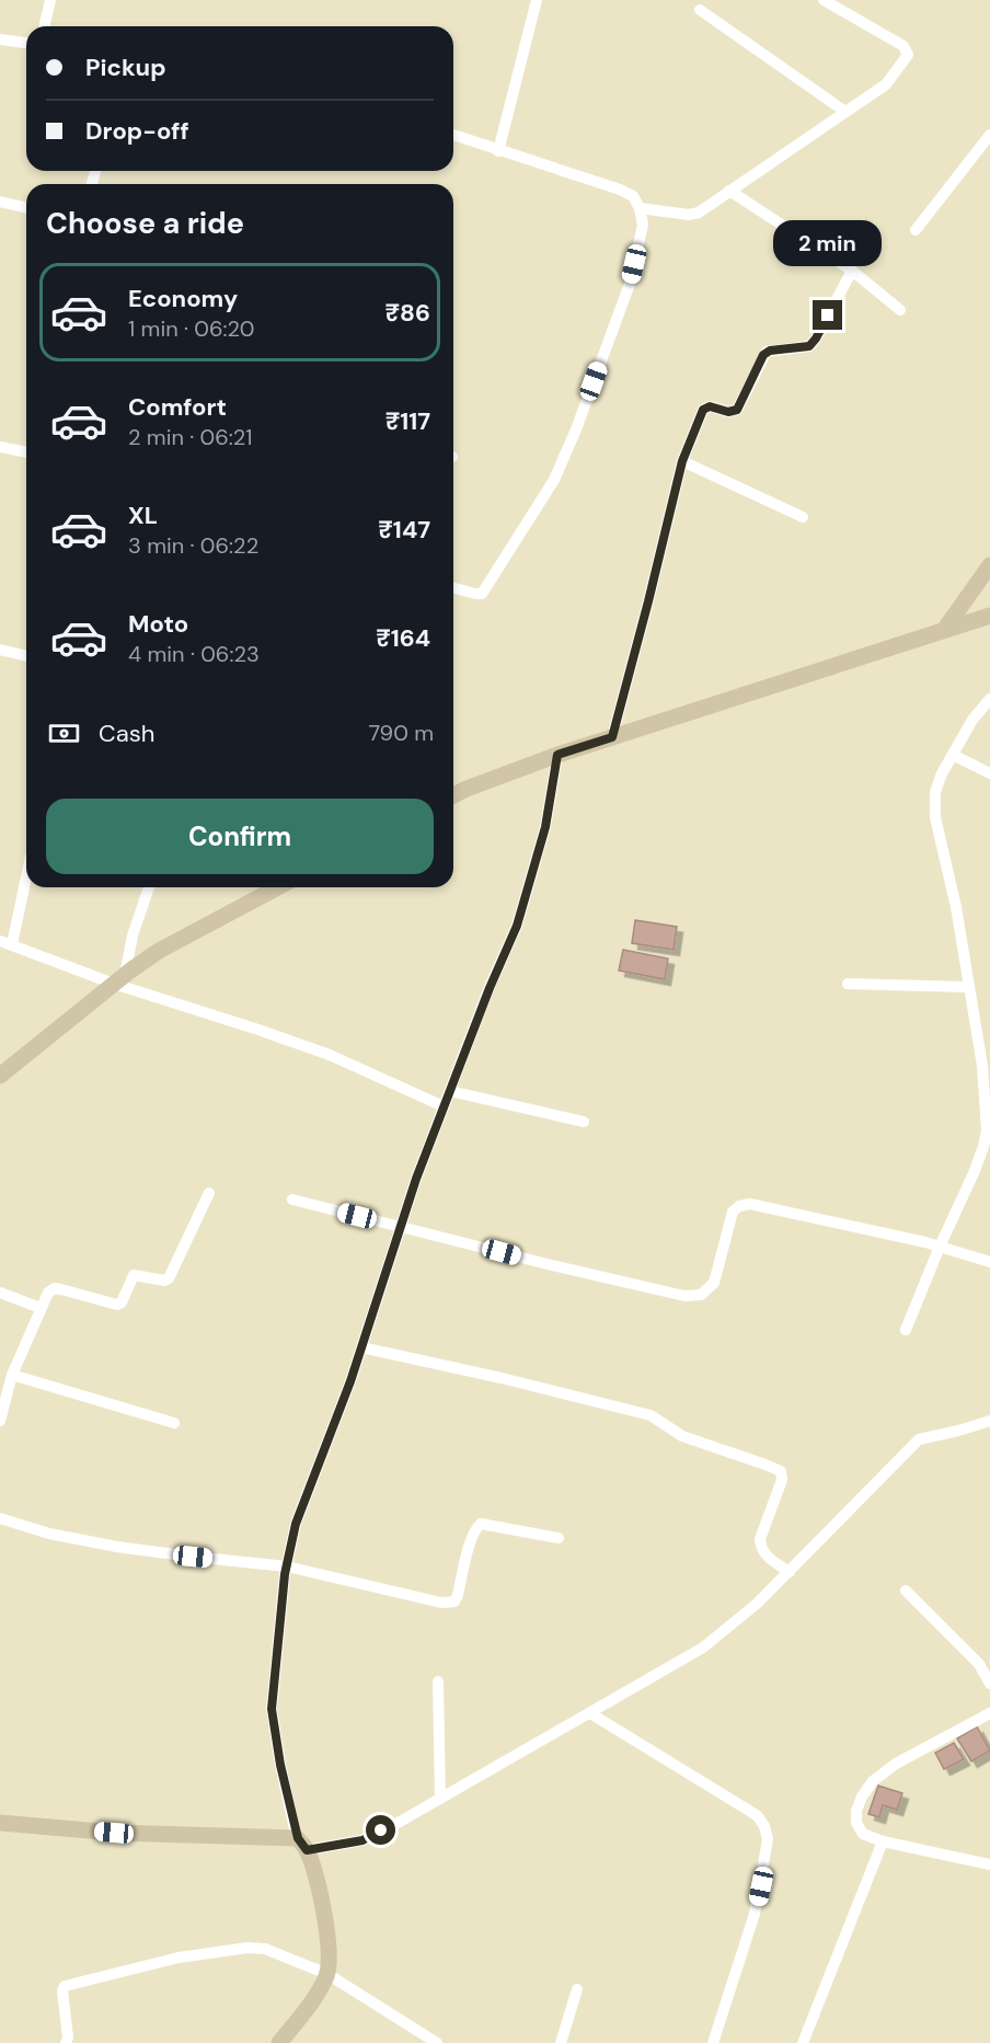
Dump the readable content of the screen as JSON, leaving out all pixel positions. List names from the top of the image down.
{
  "page": {
    "banner": ["Pickup", "Drop-off"],
    "heading": "Choose a ride",
    "bubble": "2 min",
    "list": [
      {
        "name": "Economy",
        "note": "1 min · 06:20",
        "value": "₹86"
      },
      {
        "name": "Comfort",
        "note": "2 min · 06:21",
        "value": "₹117"
      },
      {
        "name": "XL",
        "note": "3 min · 06:22",
        "value": "₹147"
      },
      {
        "name": "Moto",
        "note": "4 min · 06:23",
        "value": "₹164"
      }
    ],
    "pay": ["Cash", "790 m"],
    "buttons": "Confirm"
  }
}
